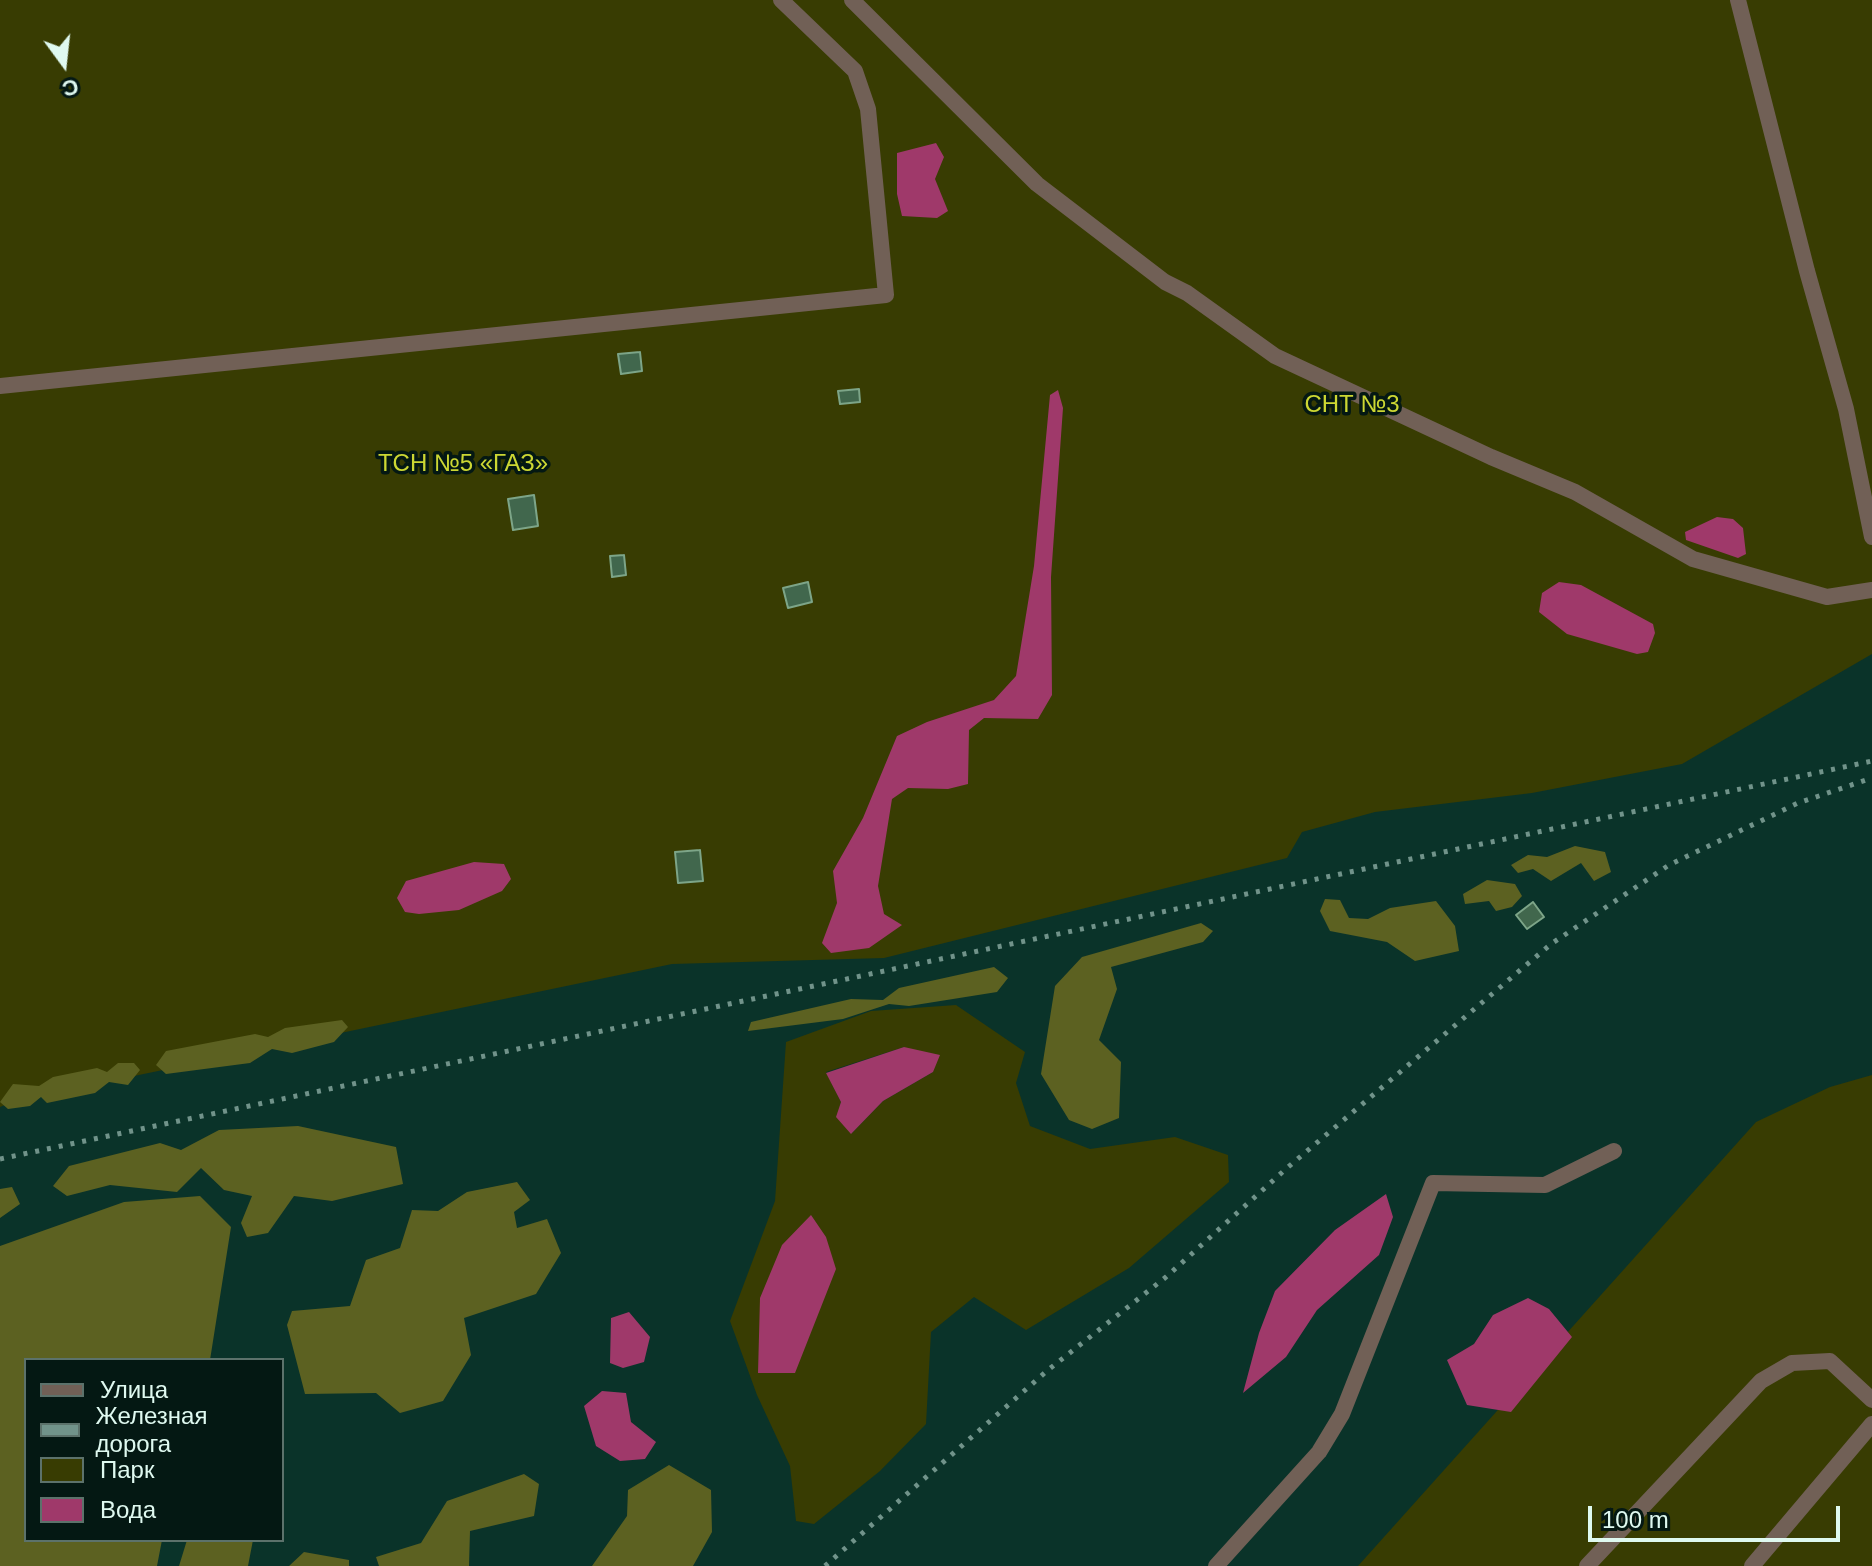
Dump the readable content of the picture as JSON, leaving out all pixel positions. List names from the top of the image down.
{
  "parks": ["СНТ №3", "ТСН №5 «ГАЗ»"],
  "legend": [
    "Улица",
    "Железная дорога",
    "Парк",
    "Вода"
  ],
  "scale_bar": "100 m",
  "north": "bottom"
}
